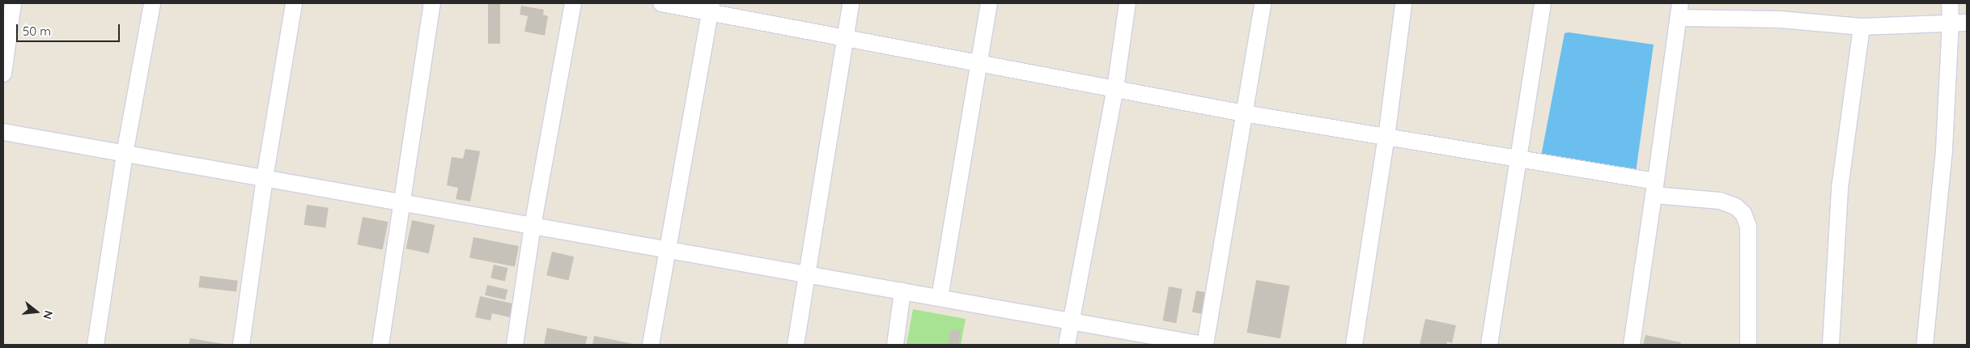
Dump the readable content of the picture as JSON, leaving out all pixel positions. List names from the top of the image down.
{
  "scale_bar": "50 m",
  "north": "right"
}
